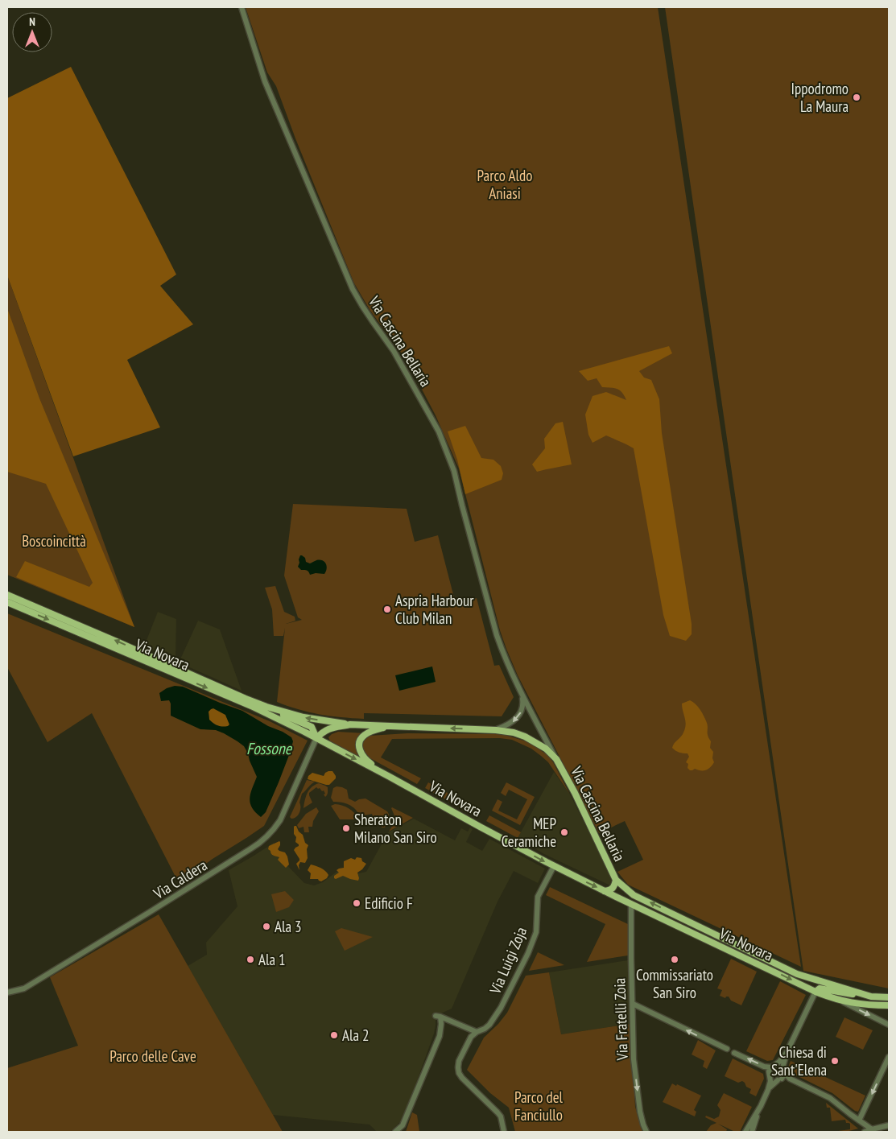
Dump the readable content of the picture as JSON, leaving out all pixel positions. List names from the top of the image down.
{
  "streets": {
    "main road": ["Via Cascina Bellaria", "Via Novara"],
    "street": ["Via Caldera", "Via Luigi Zoja", "Via Fratelli Zoia"]
  },
  "crossings": [
    ["Via Cascina Bellaria", "Via Novara"],
    ["Via Novara", "Via Caldera"],
    ["Via Novara", "Via Luigi Zoja"],
    ["Via Novara", "Via Fratelli Zoia"]
  ],
  "one_way": ["Via Fratelli Zoia"],
  "water": ["Fossone"],
  "parks": [
    "Parco Aldo Aniasi",
    "Boscoincittà",
    "Parco delle Cave",
    "Parco del Fanciullo"
  ],
  "places": [
    "Ippodromo La Maura",
    "Aspria Harbour Club Milan",
    "Sheraton Milano San Siro",
    "MEP Ceramiche",
    "Edificio F",
    "Ala 3",
    "Ala 1",
    "Commissariato San Siro",
    "Ala 2",
    "Chiesa di Sant'Elena"
  ],
  "north": "top"
}
